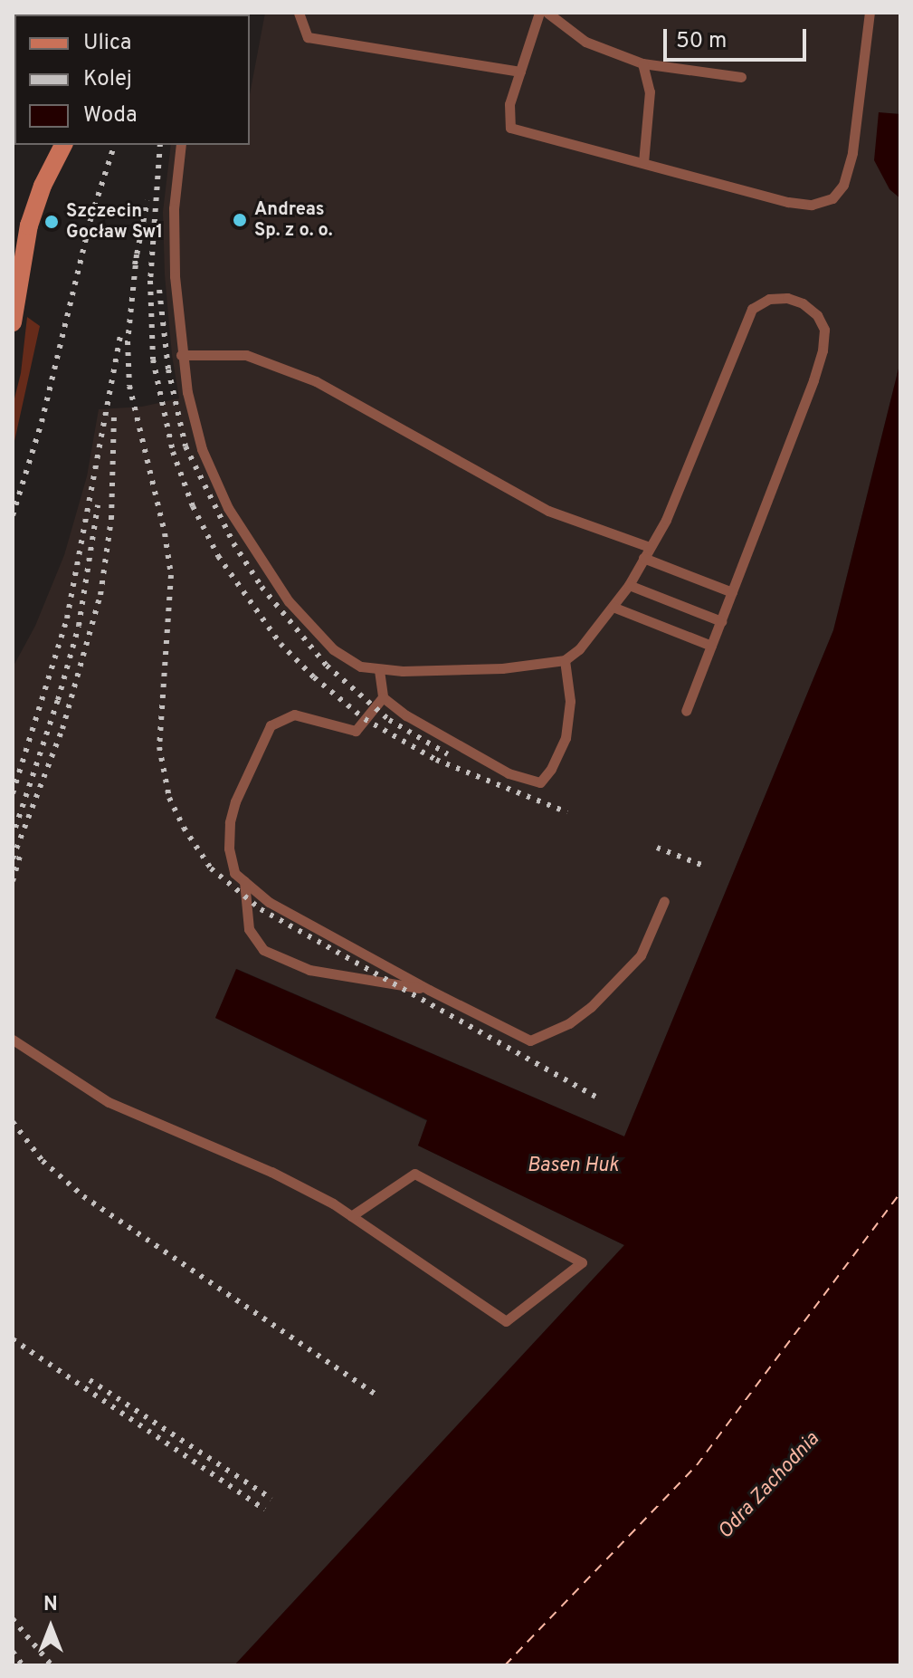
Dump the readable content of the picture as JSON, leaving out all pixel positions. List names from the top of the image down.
{
  "water": ["Basen Huk", "Odra Zachodnia"],
  "places": ["Andreas Sp. z o. o.", "Szczecin Gocław Sw1"],
  "legend": ["Ulica", "Kolej", "Woda"],
  "scale_bar": "50 m",
  "north": "top"
}
